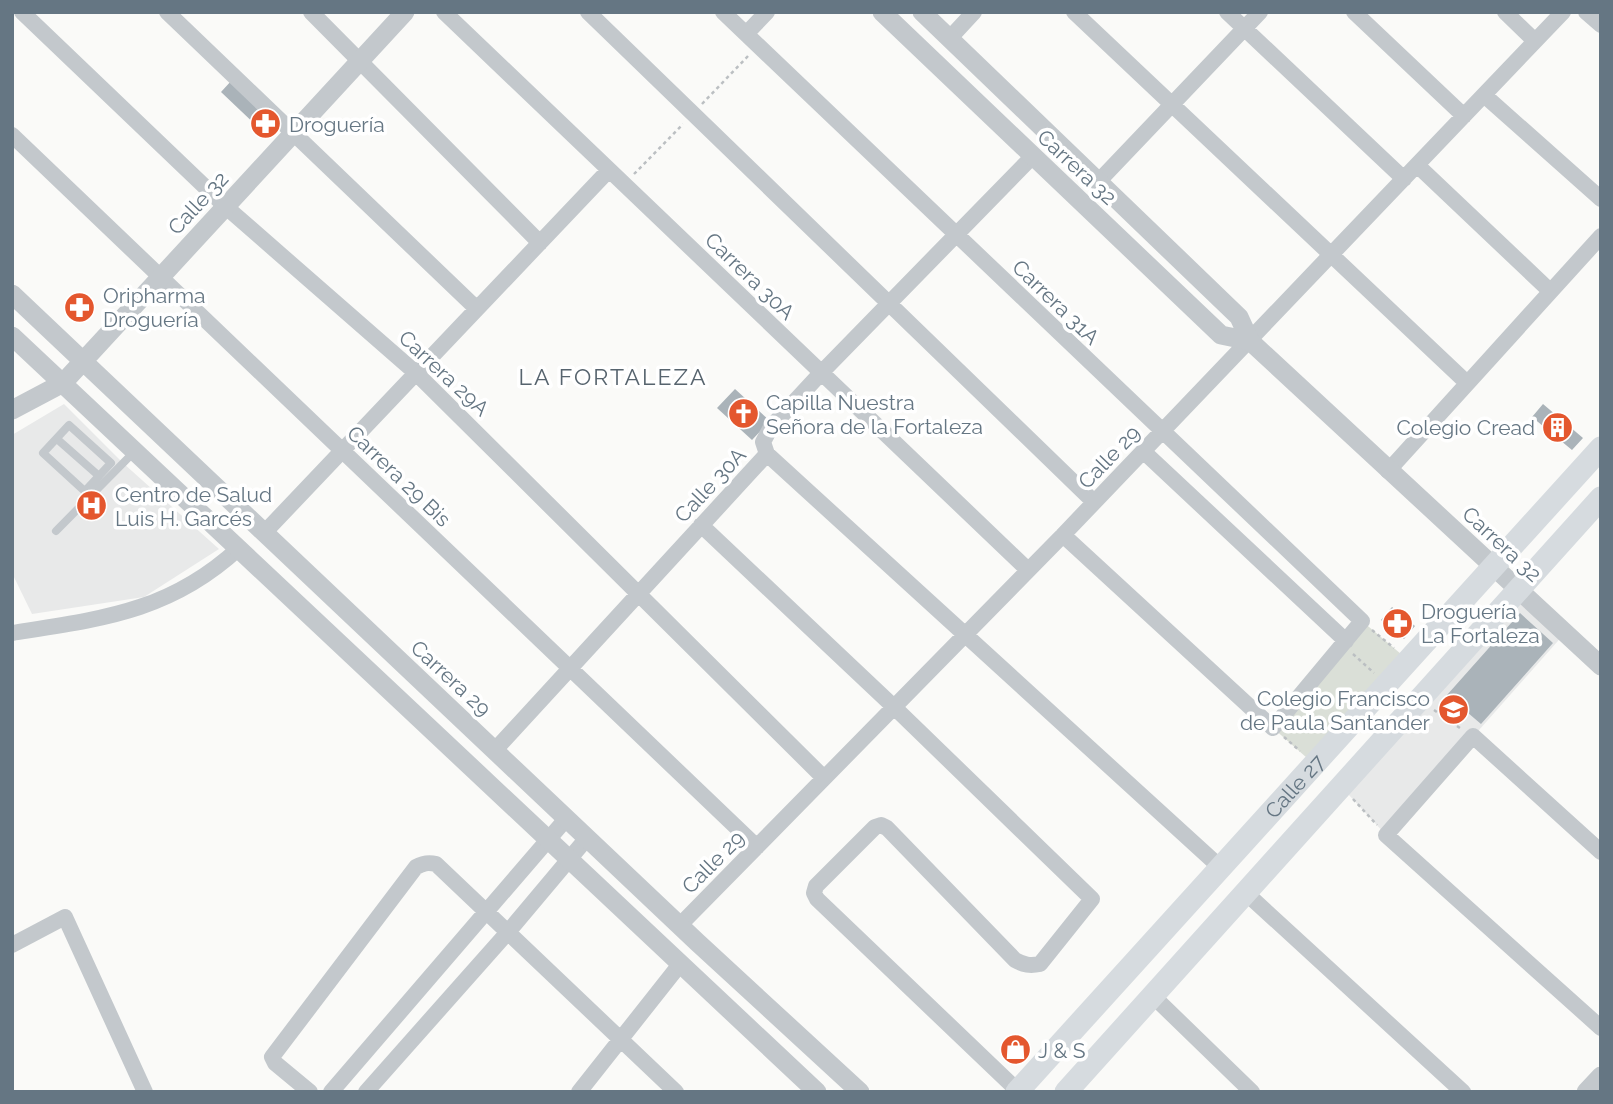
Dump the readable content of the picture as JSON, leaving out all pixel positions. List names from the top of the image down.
{
  "streets": {
    "main road": ["Calle 27"],
    "street": [
      "Carrera 32",
      "Calle 32",
      "Carrera 30A",
      "Carrera 31A",
      "Carrera 29A",
      "Calle 29",
      "Carrera 29 Bis",
      "Calle 30A",
      "Carrera 29"
    ]
  },
  "crossings": [
    ["Carrera 32", "Calle 29"],
    ["Carrera 32", "Calle 30A"],
    ["Carrera 32", "Calle 27"],
    ["Calle 32", "Carrera 29A"],
    ["Calle 32", "Carrera 29 Bis"],
    ["Calle 32", "Carrera 29"],
    ["Carrera 30A", "Calle 29"],
    ["Carrera 30A", "Calle 30A"],
    ["Carrera 31A", "Calle 29"],
    ["Carrera 31A", "Calle 30A"],
    ["Carrera 29A", "Calle 29"],
    ["Carrera 29A", "Calle 30A"],
    ["Calle 29", "Carrera 29 Bis"],
    ["Calle 29", "Carrera 29"],
    ["Carrera 29 Bis", "Calle 30A"],
    ["Calle 30A", "Carrera 29"]
  ],
  "districts": ["LA FORTALEZA"],
  "places": {
    "pharmacy": ["Droguería", "Oripharma Droguería", "Droguería La Fortaleza"],
    "church": ["Capilla Nuestra Señora de la Fortaleza"],
    "building": ["Colegio Cread"],
    "hospital": ["Centro de Salud Luis H. Garcés"],
    "school or university": ["Colegio Francisco de Paula Santander"],
    "shop": ["J & S"]
  }
}
